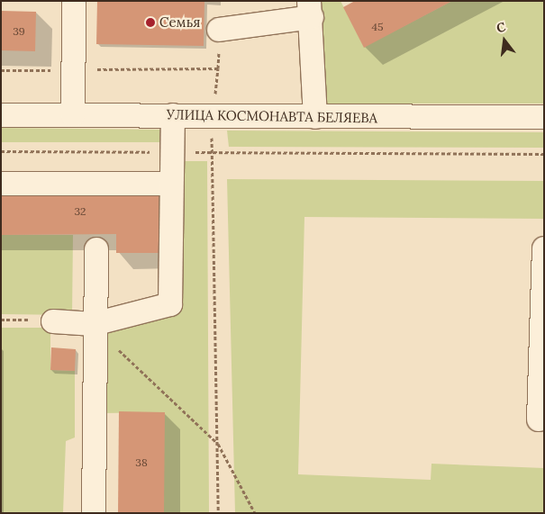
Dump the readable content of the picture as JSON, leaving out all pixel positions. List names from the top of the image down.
{
  "streets": {
    "street": ["УЛИЦА КОСМОНАВТА БЕЛЯЕВА"]
  },
  "places": ["Семья"],
  "house_numbers": [
    "45",
    "39",
    "32",
    "38"
  ],
  "north": "top"
}
